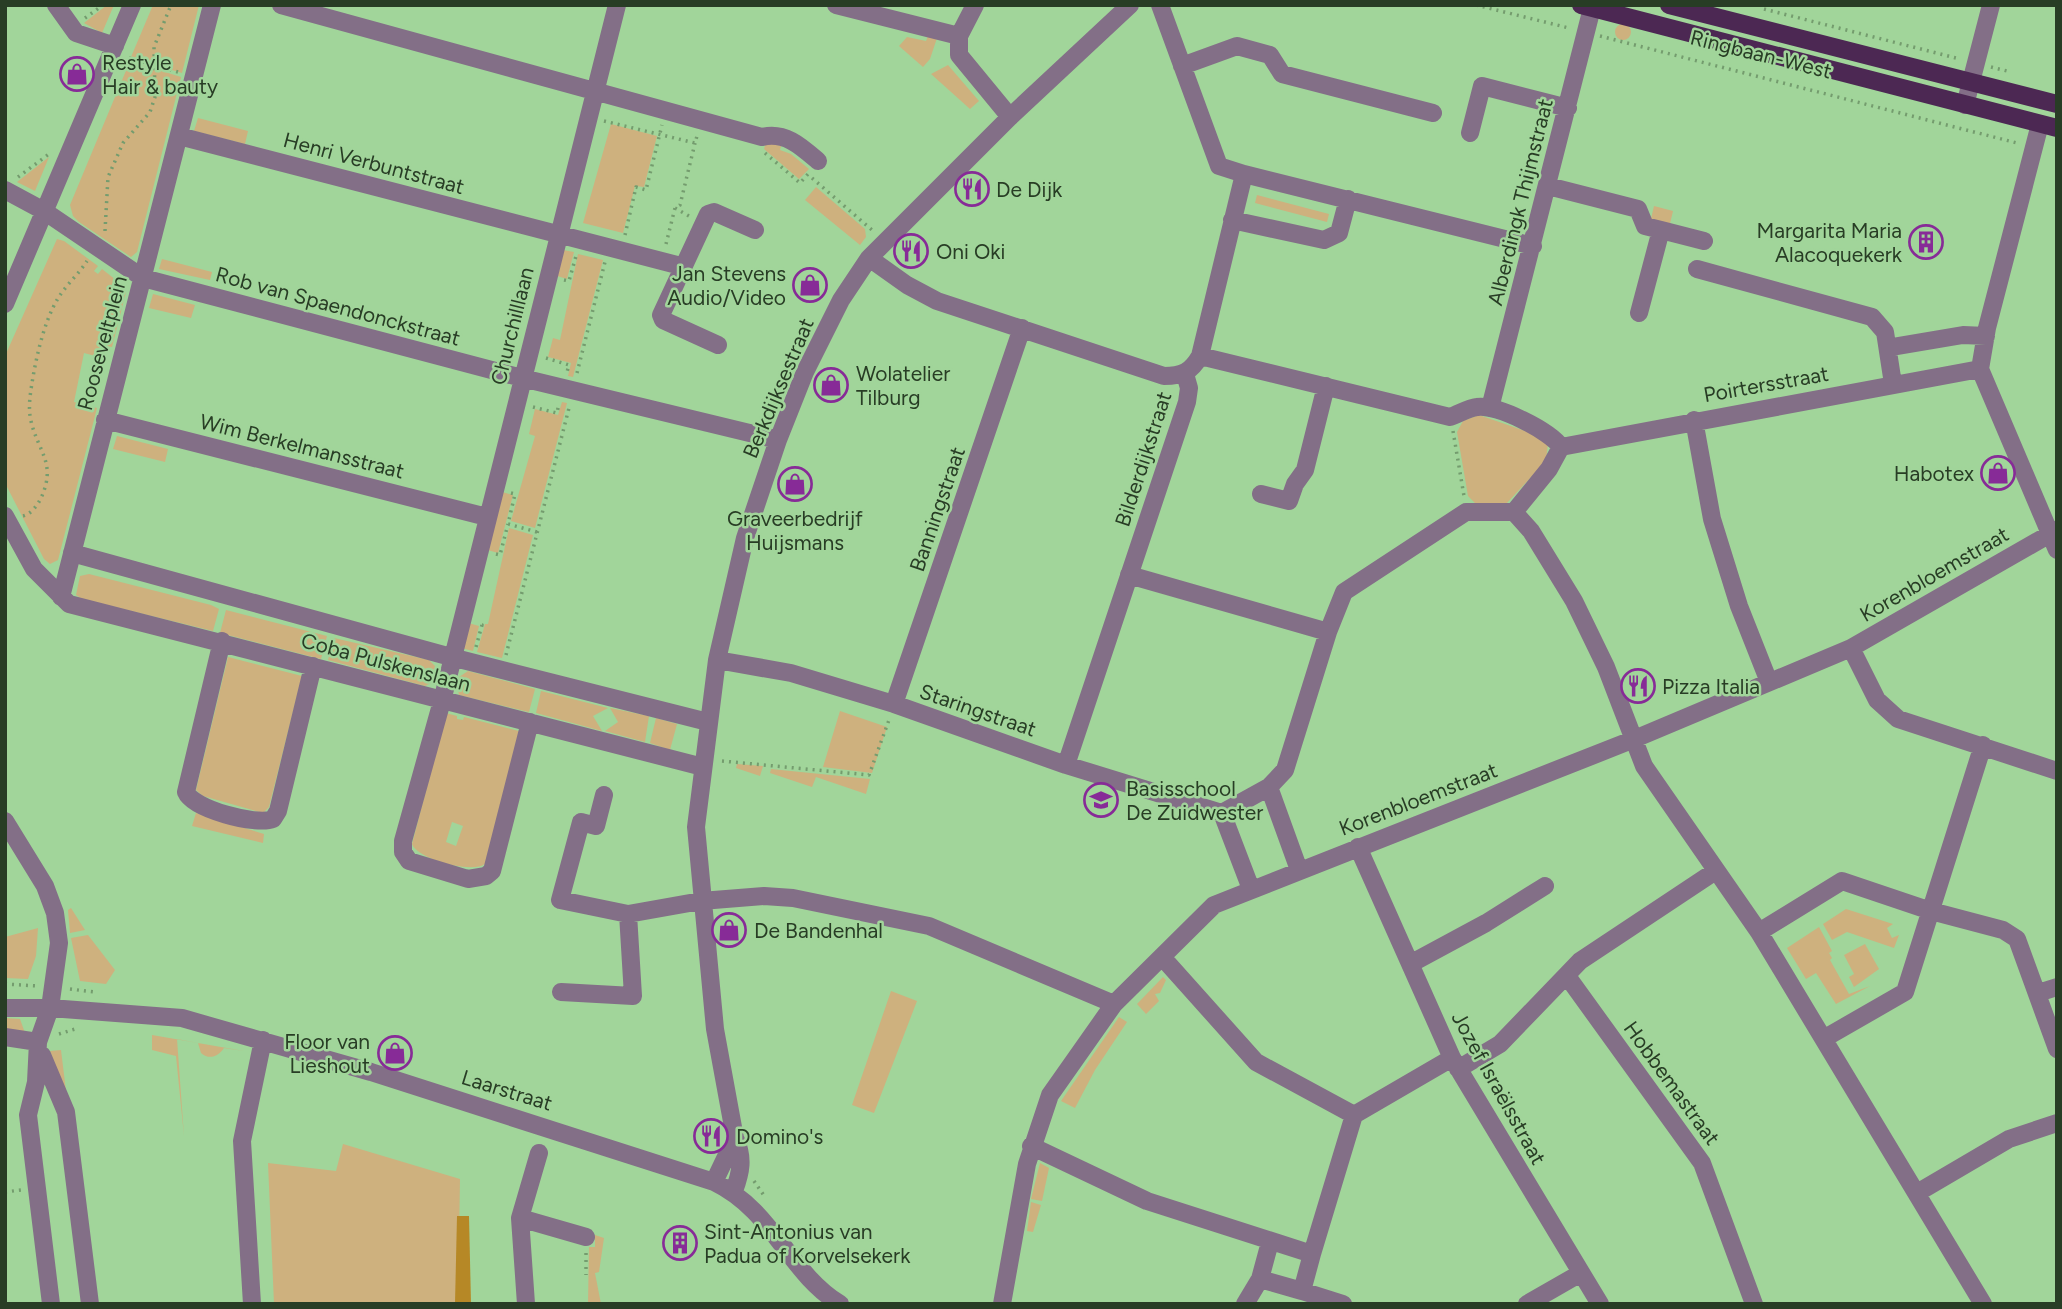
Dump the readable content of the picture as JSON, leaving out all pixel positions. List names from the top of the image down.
{
  "streets": {
    "main road": ["Ringbaan-West"],
    "street": [
      "Henri Verbuntstraat",
      "Alberdingk Thijmstraat",
      "Rob van Spaendonckstraat",
      "Churchilllaan",
      "Rooseveltplein",
      "Poirtersstraat",
      "Berkdijksestraat",
      "Wim Berkelmansstraat",
      "Bilderdijkstraat",
      "Banningstraat",
      "Korenbloemstraat",
      "Coba Pulskenslaan",
      "Staringstraat",
      "Hobbemastraat",
      "Jozef Israëlsstraat",
      "Laarstraat"
    ]
  },
  "crossings": [
    ["Ringbaan-West", "Alberdingk Thijmstraat"],
    ["Henri Verbuntstraat", "Churchilllaan"],
    ["Henri Verbuntstraat", "Rooseveltplein"],
    ["Rob van Spaendonckstraat", "Churchilllaan"],
    ["Rob van Spaendonckstraat", "Rooseveltplein"],
    ["Rob van Spaendonckstraat", "Berkdijksestraat"],
    ["Churchilllaan", "Wim Berkelmansstraat"],
    ["Churchilllaan", "Coba Pulskenslaan"],
    ["Rooseveltplein", "Wim Berkelmansstraat"],
    ["Rooseveltplein", "Coba Pulskenslaan"],
    ["Berkdijksestraat", "Coba Pulskenslaan"],
    ["Berkdijksestraat", "Staringstraat"],
    ["Berkdijksestraat", "Laarstraat"],
    ["Bilderdijkstraat", "Staringstraat"],
    ["Banningstraat", "Staringstraat"],
    ["Korenbloemstraat", "Jozef Israëlsstraat"]
  ],
  "places": {
    "shop": [
      "Restyle Hair & bauty",
      "Jan Stevens Audio/Video",
      "Wolatelier Tilburg",
      "Habotex",
      "Graveerbedrijf Huijsmans",
      "De Bandenhal",
      "Floor van Lieshout"
    ],
    "restaurant": [
      "De Dijk",
      "Oni Oki",
      "Pizza Italia",
      "Domino's"
    ],
    "building": ["Margarita Maria Alacoquekerk", "Sint-Antonius van Padua of Korvelsekerk"],
    "school or university": ["Basisschool De Zuidwester"]
  }
}
